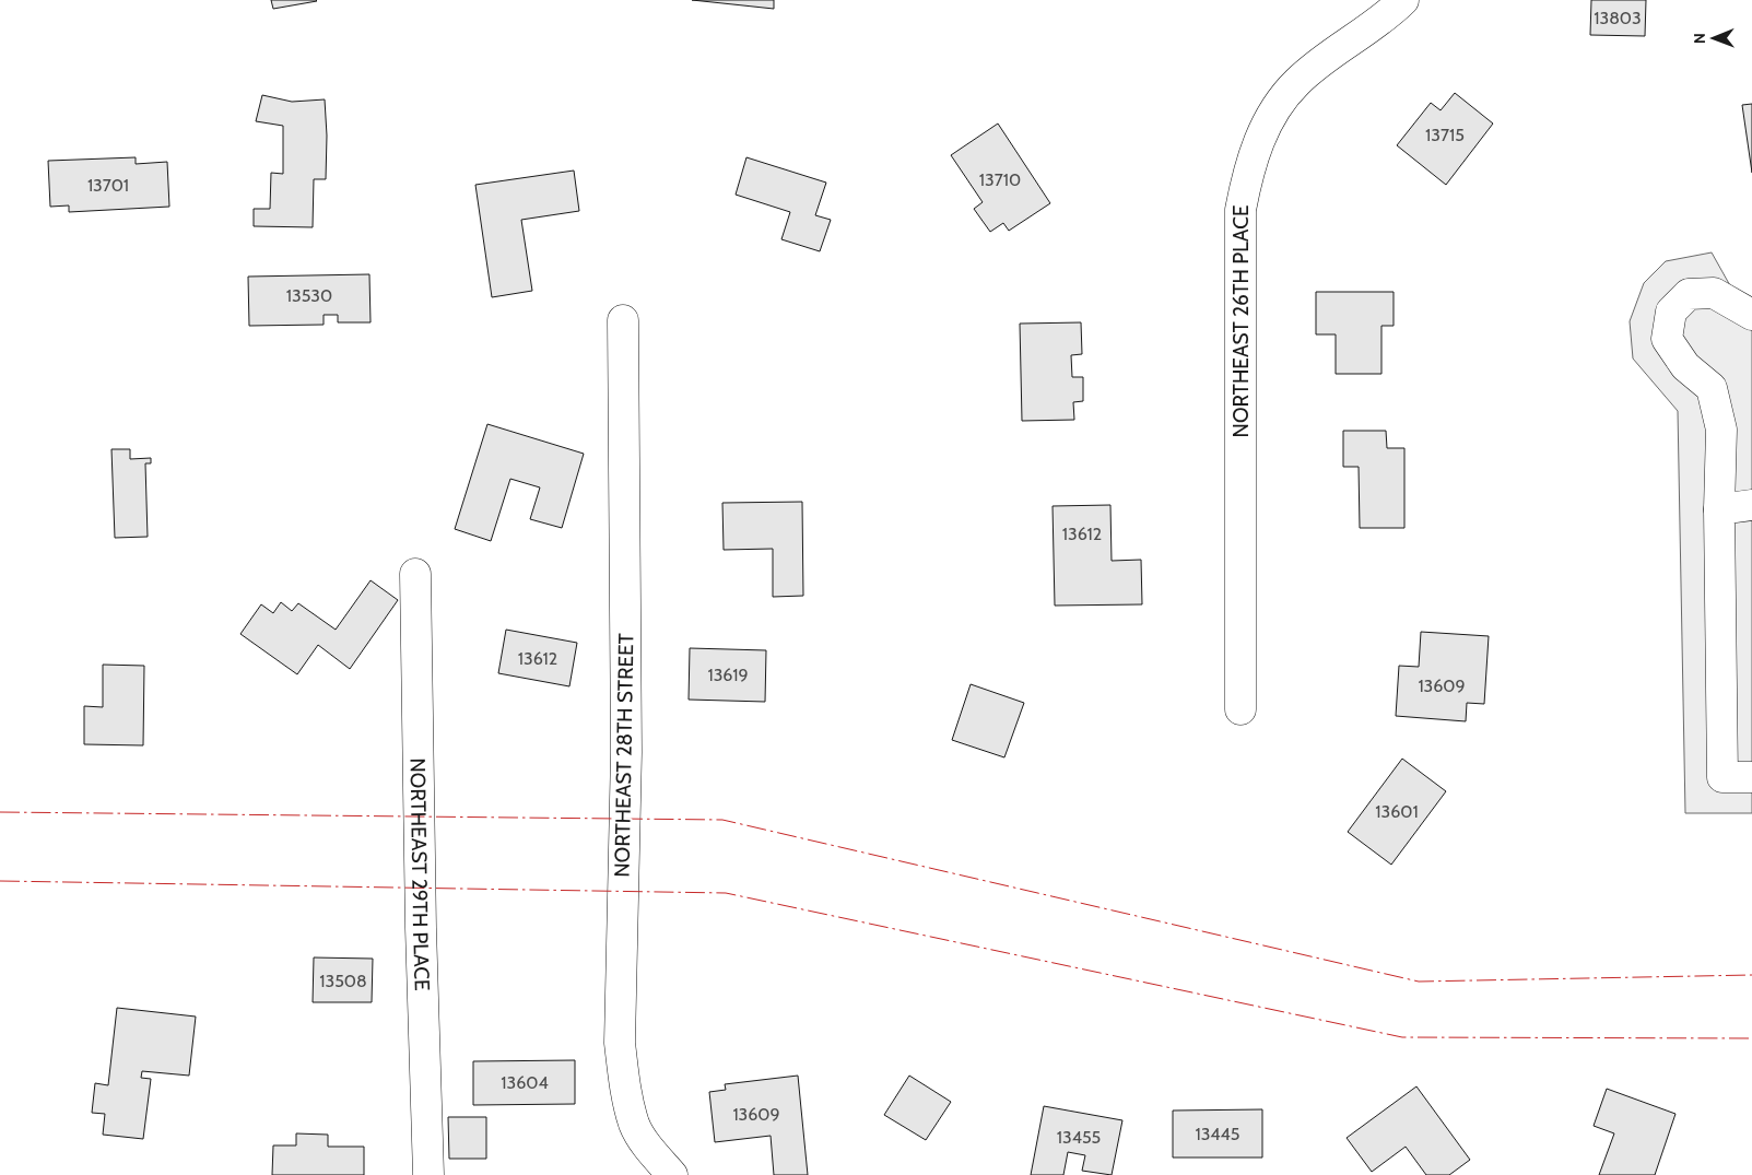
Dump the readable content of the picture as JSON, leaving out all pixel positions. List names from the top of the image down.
{
  "streets": {
    "street": ["NORTHEAST 26TH PLACE", "NORTHEAST 28TH STREET", "NORTHEAST 29TH PLACE"]
  },
  "house_numbers": [
    "13803",
    "13715",
    "13710",
    "13701",
    "13530",
    "13612",
    "13612",
    "13619",
    "13609",
    "13601",
    "13508",
    "13604",
    "13609",
    "13445",
    "13455"
  ],
  "north": "left"
}
